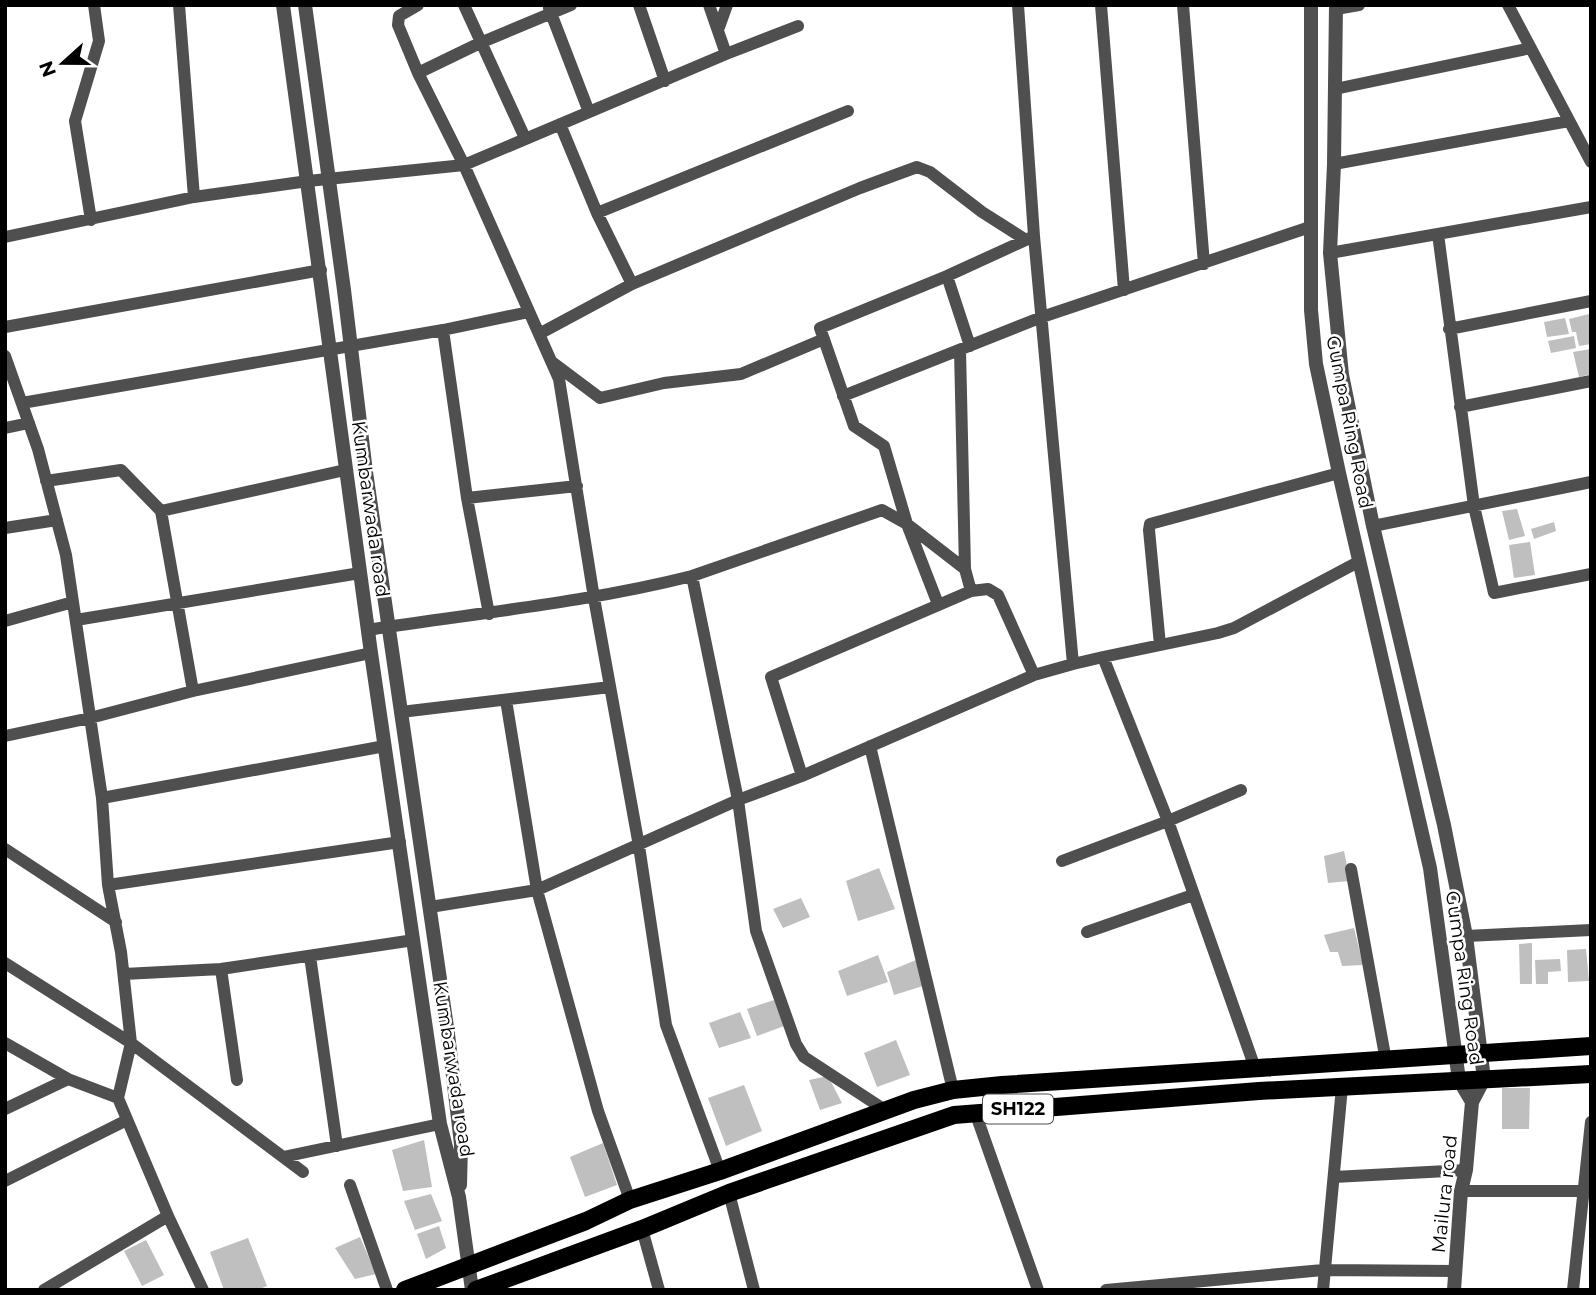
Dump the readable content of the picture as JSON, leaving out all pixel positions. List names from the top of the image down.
{
  "streets": {
    "main road": ["SH122"],
    "street": ["Gumpa Ring Road", "Kumbarwada road", "Mailura road"]
  },
  "crossings": [
    ["Gumpa Ring Road", "SH122"],
    ["Gumpa Ring Road", "Mailura road"]
  ],
  "north": "left"
}
